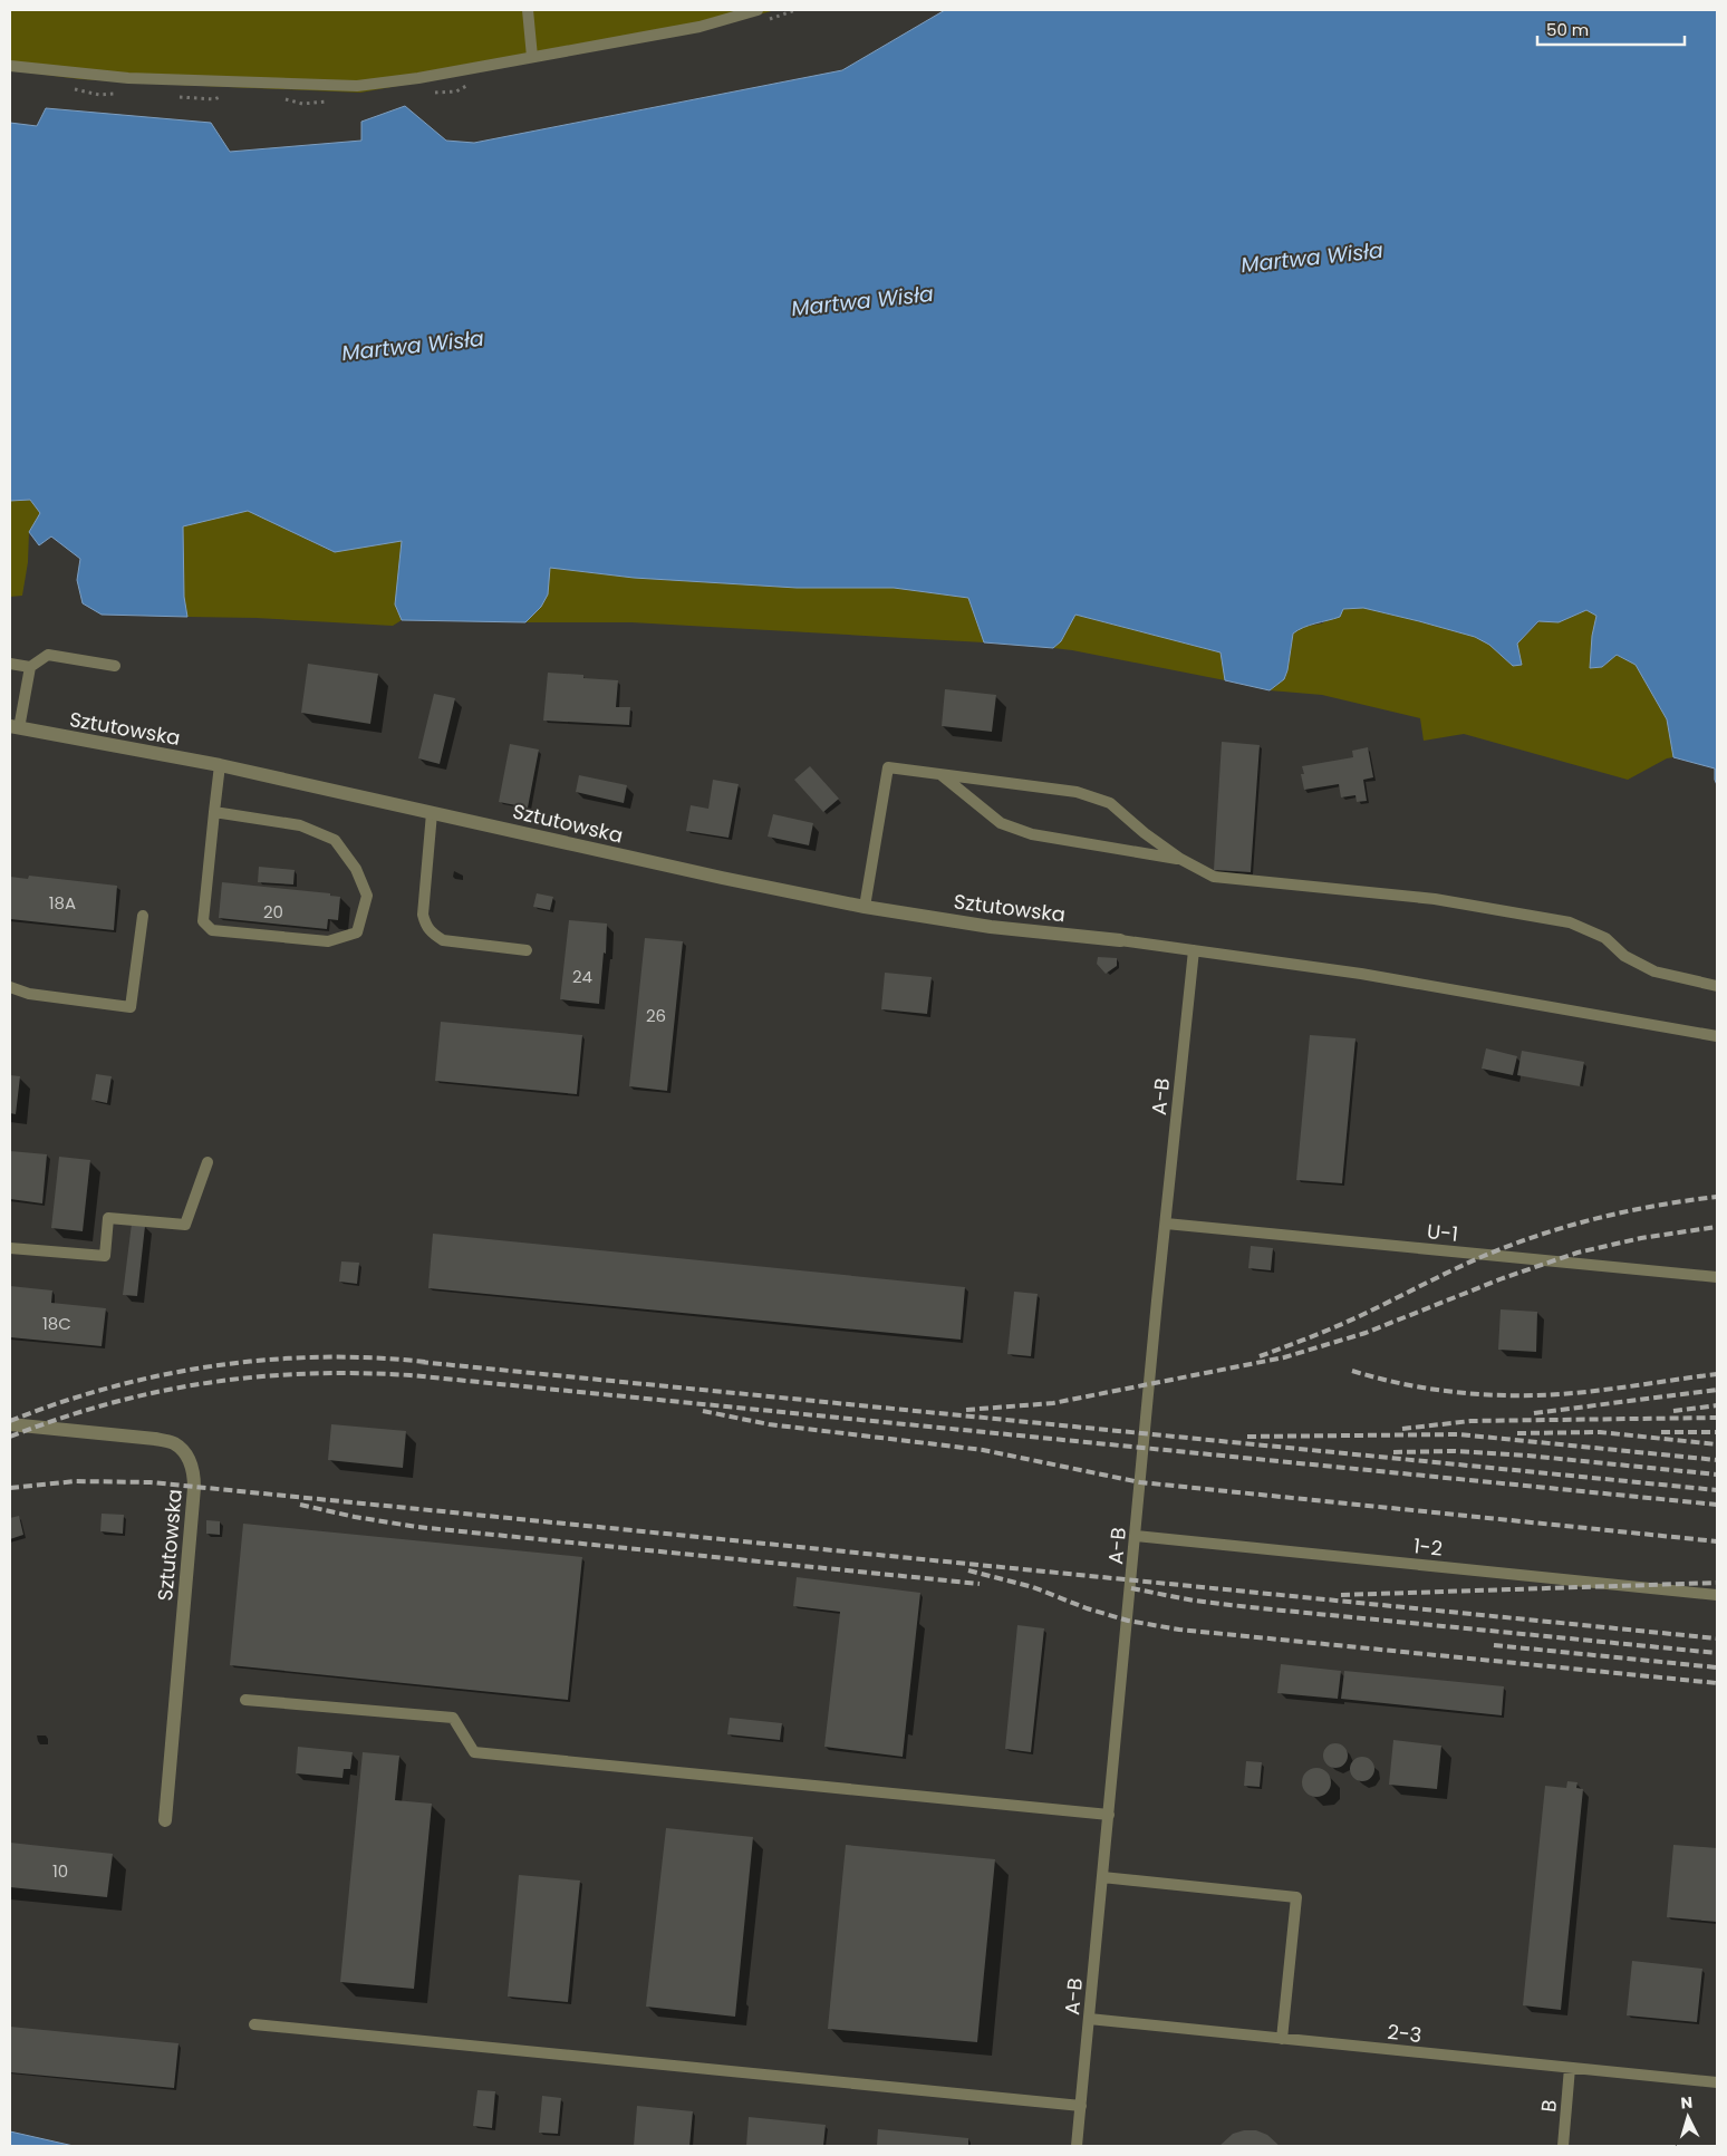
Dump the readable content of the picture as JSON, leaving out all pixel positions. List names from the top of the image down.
{
  "streets": {
    "street": ["Sztutowska"],
    "lane": [
      "A-B",
      "U-1",
      "1-2",
      "2-3",
      "B"
    ]
  },
  "crossings": [
    ["A-B", "U-1"],
    ["A-B", "1-2"],
    ["A-B", "2-3"],
    ["2-3", "B"]
  ],
  "water": ["Martwa Wisła"],
  "house_numbers": [
    "18A",
    "20",
    "24",
    "26",
    "18C",
    "10"
  ],
  "scale_bar": "50 m",
  "north": "top"
}
